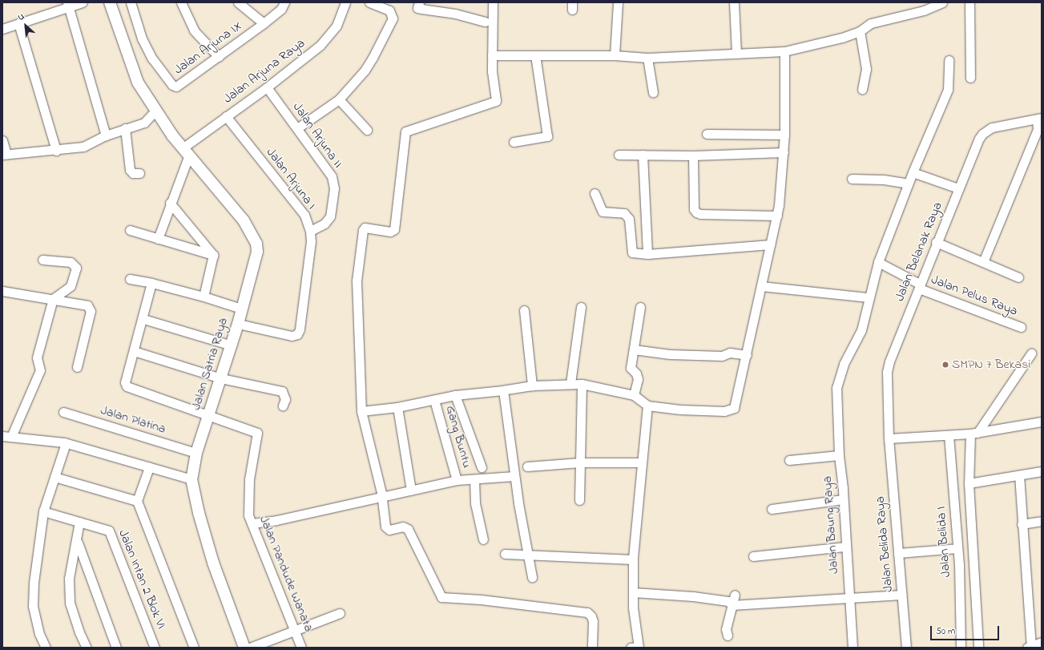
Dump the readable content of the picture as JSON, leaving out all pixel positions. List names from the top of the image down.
{
  "streets": {
    "street": [
      "Jalan Arjuna IX",
      "Jalan Arjuna Raya",
      "Jalan Arjuna II",
      "Jalan Arjuna I",
      "Jalan Belanak Raya",
      "Jalan Pelus Raya",
      "Jalan Satria Raya",
      "Jalan Platina",
      "Gang Buntu",
      "Jalan Baung Raya",
      "Jalan Belida I",
      "Jalan Belida Raya",
      "Jalan Pandude Wanata",
      "Jalan Intan 2 Blok VI"
    ]
  },
  "crossings": [
    ["Jalan Arjuna Raya", "Jalan Arjuna II"],
    ["Jalan Arjuna Raya", "Jalan Arjuna I"],
    ["Jalan Arjuna Raya", "Jalan Satria Raya"],
    ["Jalan Arjuna II", "Jalan Arjuna I"],
    ["Jalan Arjuna I", "Jalan Satria Raya"],
    ["Jalan Belanak Raya", "Jalan Pelus Raya"],
    ["Jalan Belanak Raya", "Jalan Belida Raya"],
    ["Jalan Pelus Raya", "Jalan Baung Raya"],
    ["Jalan Satria Raya", "Jalan Platina"],
    ["Jalan Satria Raya", "Jalan Pandude Wanata"]
  ],
  "places": ["SMPN 7 Bekasi"],
  "scale_bar": "50 m",
  "north": "top left"
}
